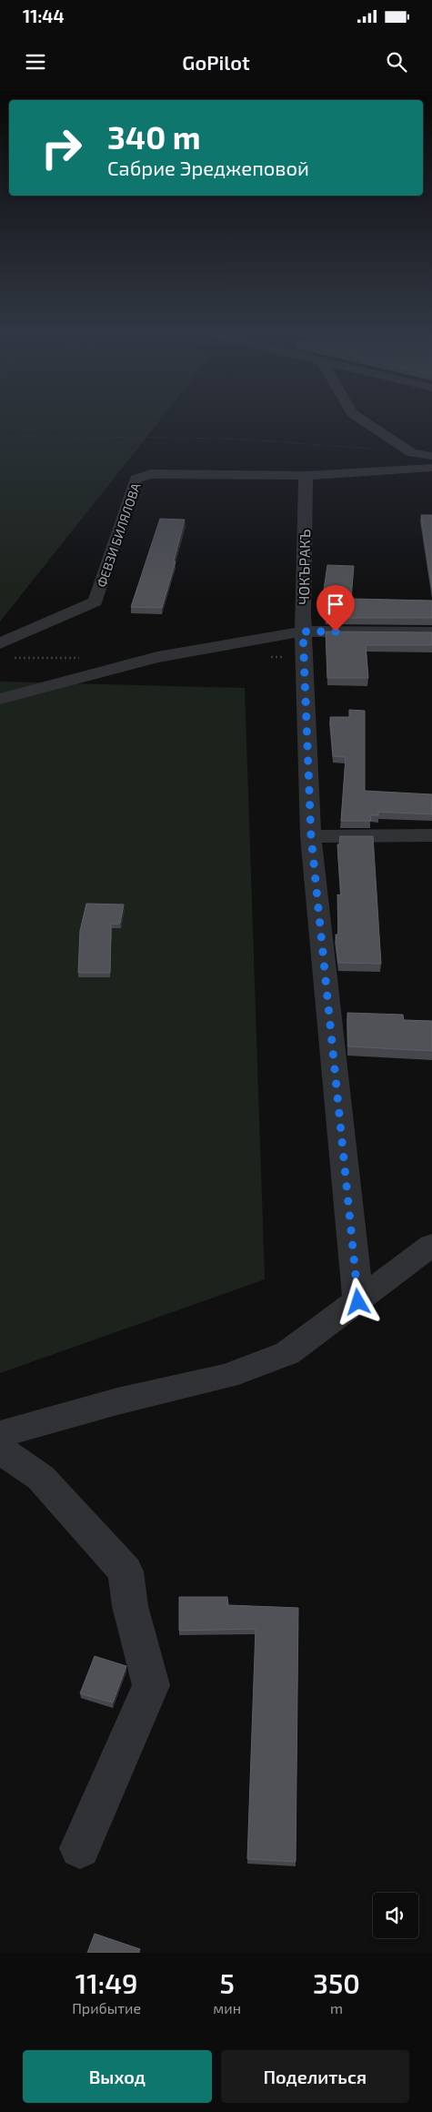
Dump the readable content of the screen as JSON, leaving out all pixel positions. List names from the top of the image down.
{
  "streets": {
    "street": ["ФЕВЗИ БИЛЯЛОВА", "ЧОКЪРАКЪ"]
  },
  "crossings": [
    ["ФЕВЗИ БИЛЯЛОВА", "ЧОКЪРАКЪ"]
  ],
  "page": {
    "status": "11:44",
    "header": "GoPilot",
    "turn": ["340 m", "Сабрие Эреджеповой"],
    "eta": [
      "11:49",
      "Прибытие",
      "5",
      "мин",
      "350",
      "m"
    ],
    "buttons": ["Выход", "Поделиться"]
  }
}
